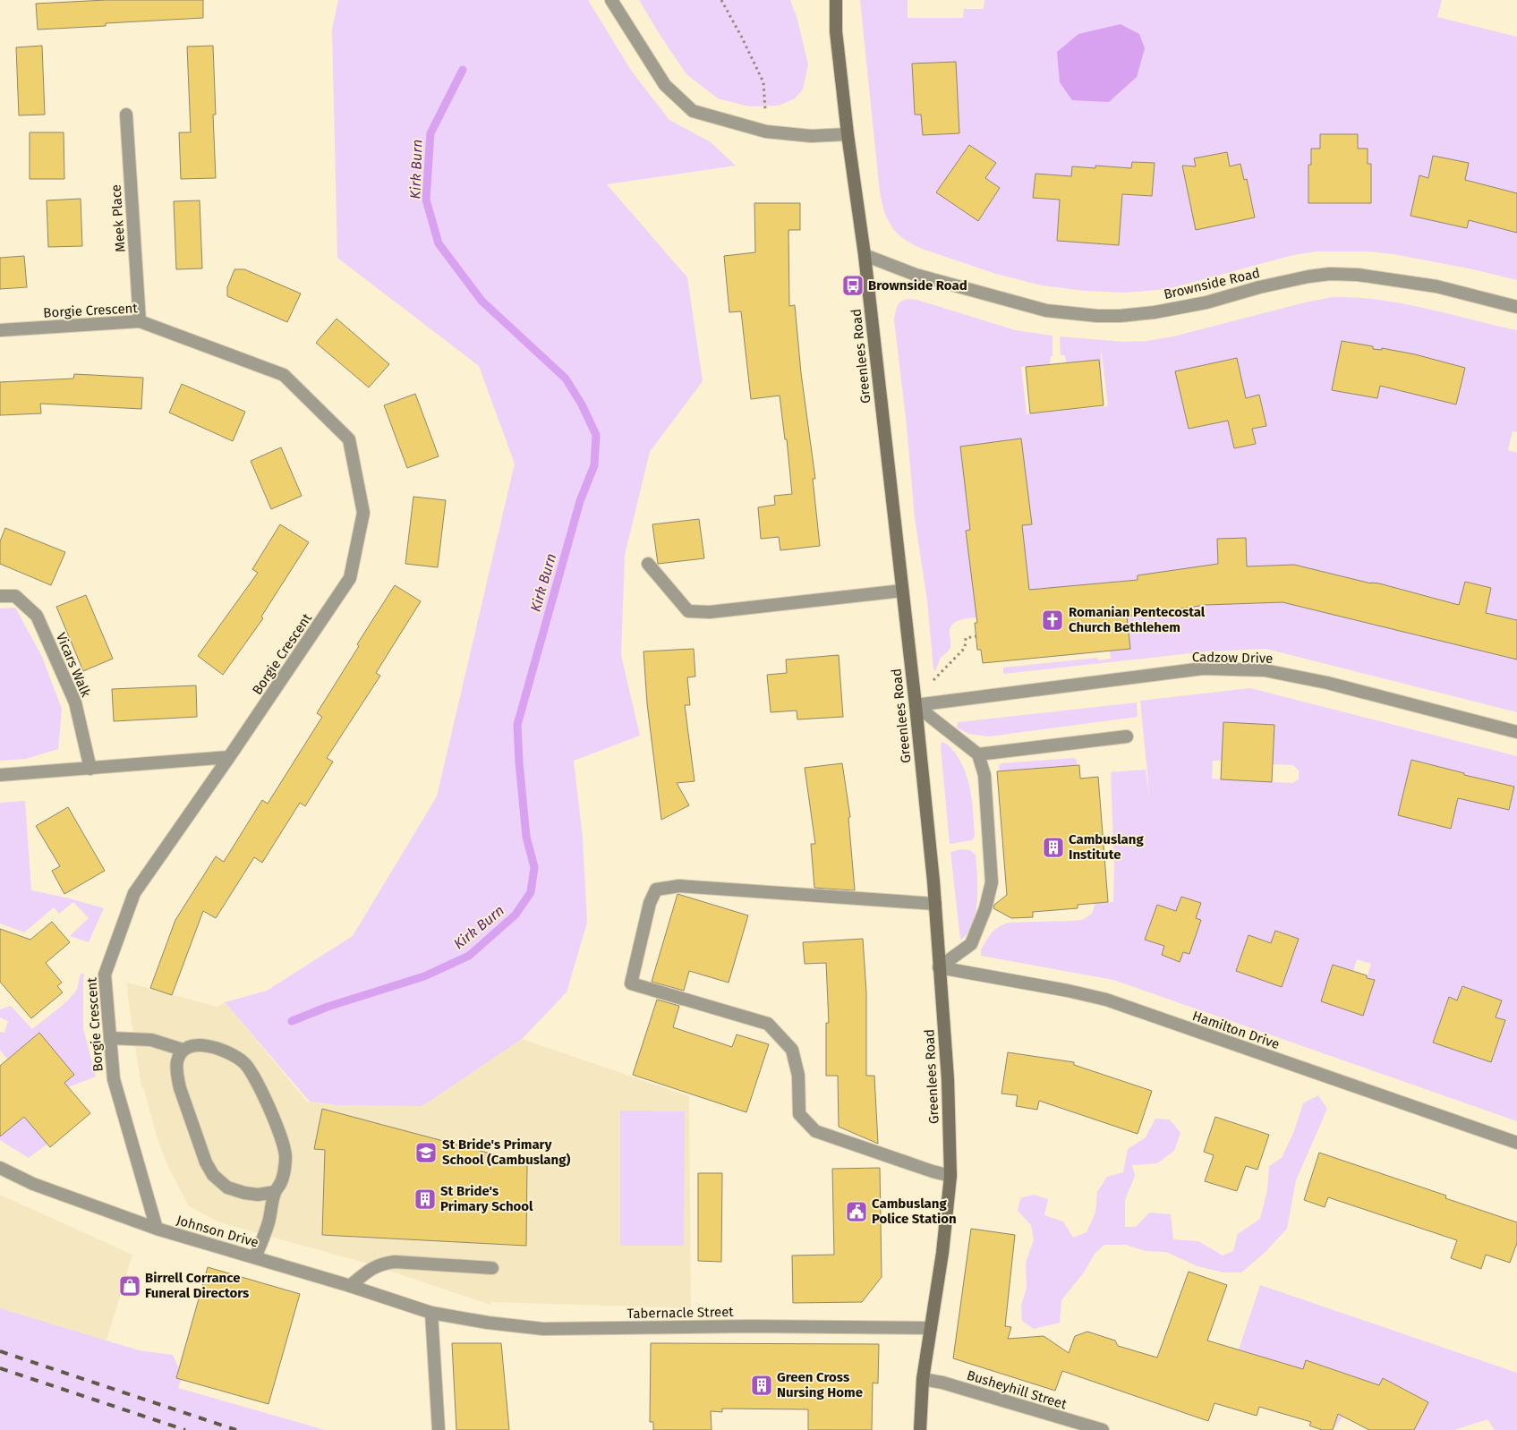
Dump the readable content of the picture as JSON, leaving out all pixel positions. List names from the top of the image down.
{
  "streets": {
    "main road": ["Greenlees Road"],
    "street": [
      "Meek Place",
      "Brownside Road",
      "Borgie Crescent",
      "Cadzow Drive",
      "Vicars Walk",
      "Hamilton Drive",
      "Johnson Drive",
      "Tabernacle Street",
      "Busheyhill Street"
    ]
  },
  "crossings": [
    ["Meek Place", "Borgie Crescent"],
    ["Brownside Road", "Greenlees Road"],
    ["Borgie Crescent", "Johnson Drive"],
    ["Greenlees Road", "Cadzow Drive"],
    ["Greenlees Road", "Hamilton Drive"],
    ["Greenlees Road", "Tabernacle Street"],
    ["Greenlees Road", "Busheyhill Street"],
    ["Johnson Drive", "Tabernacle Street"]
  ],
  "water": ["Kirk Burn"],
  "places": {
    "bus stop": ["Brownside Road"],
    "church": ["Romanian Pentecostal Church Bethlehem"],
    "building": ["Cambuslang Institute", "St Bride's Primary School", "Green Cross Nursing Home"],
    "school or university": ["St Bride's Primary School (Cambuslang)"],
    "public building": ["Cambuslang Police Station"],
    "shop": ["Birrell Corrance Funeral Directors"]
  }
}
